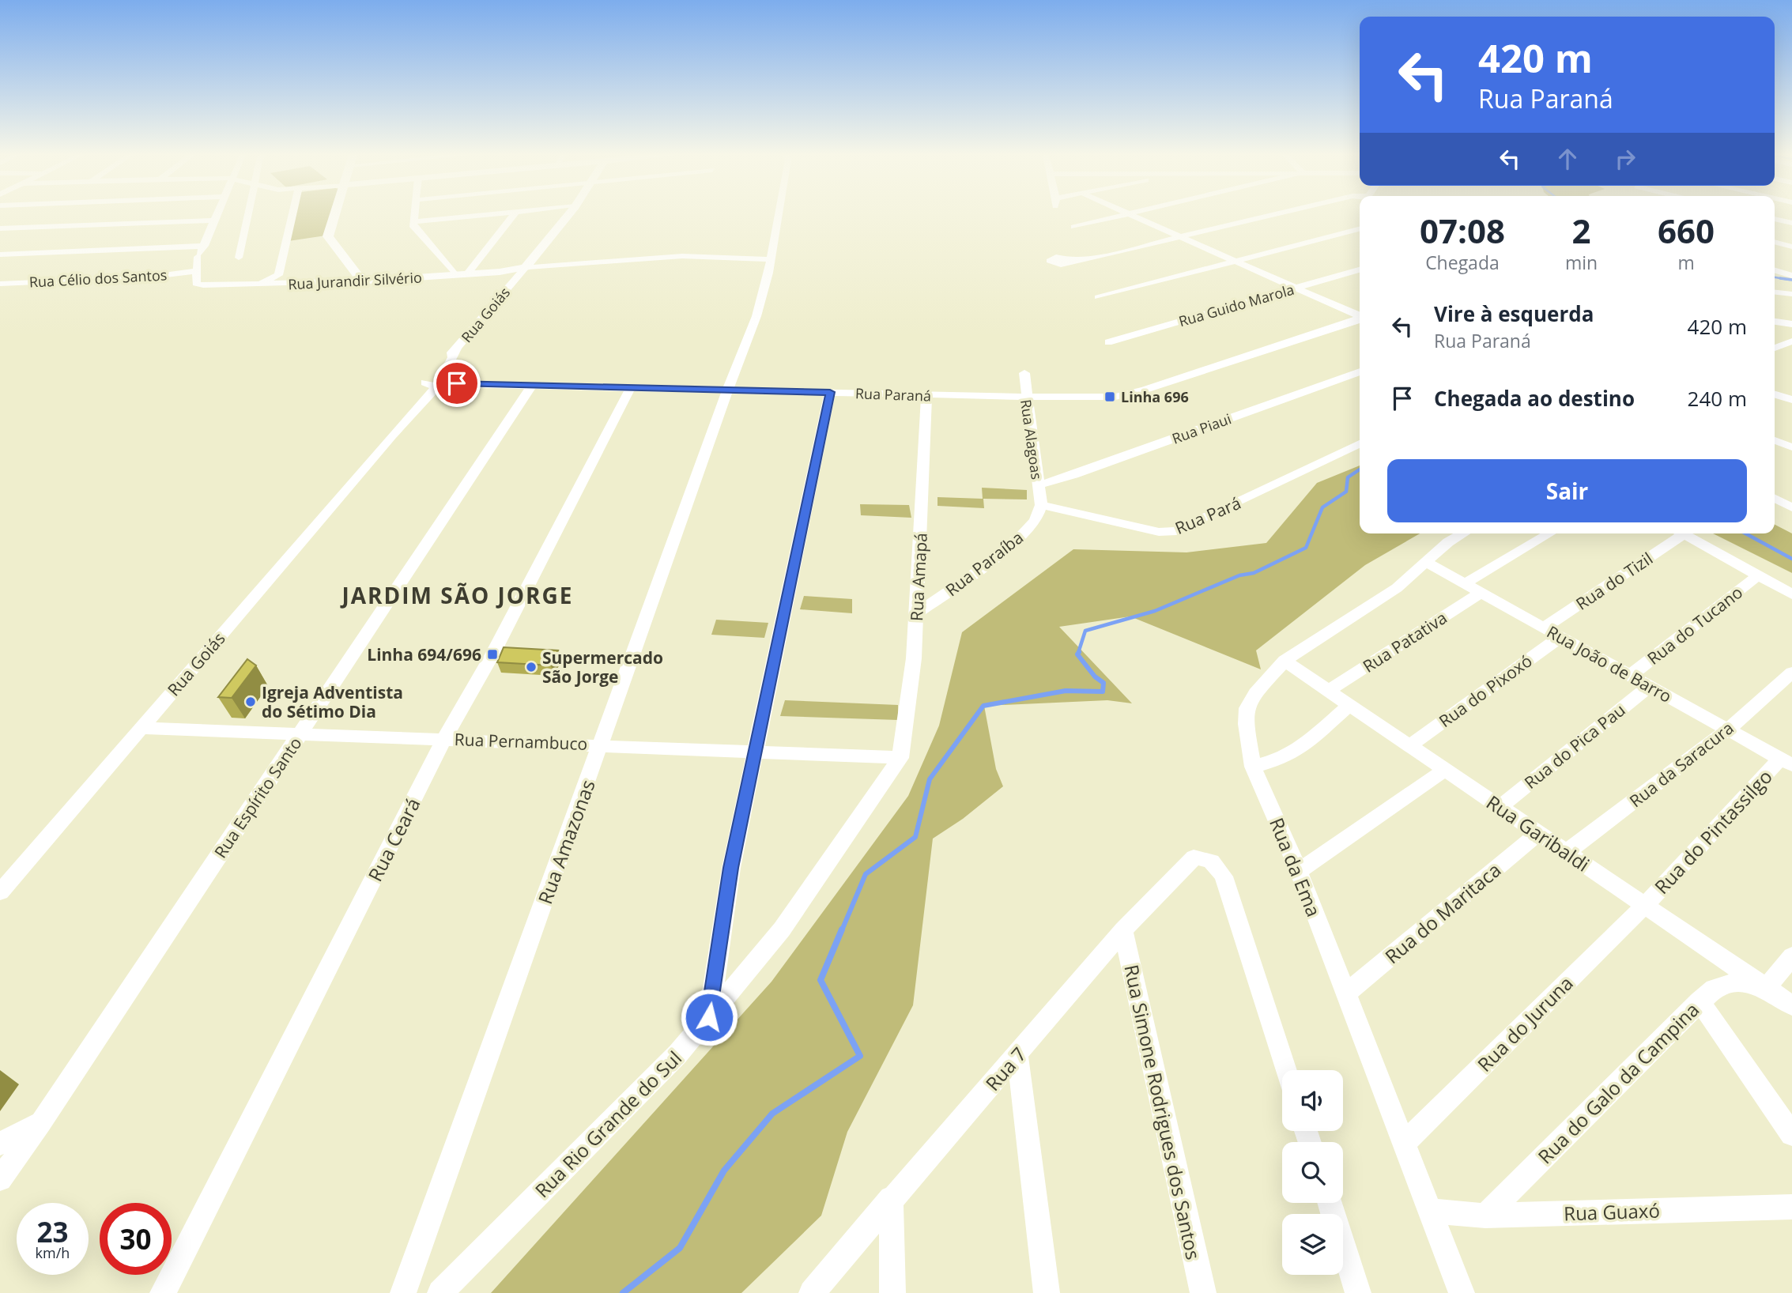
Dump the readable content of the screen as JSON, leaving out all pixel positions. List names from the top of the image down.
{
  "streets": {
    "main road": ["Rua Jurandir Silvério", "Rua Goiás"],
    "street": [
      "Rua Célio dos Santos",
      "Rua Guido Marola",
      "Rua Paraná",
      "Rua Piaui",
      "Rua Alagoas",
      "Rua Pará",
      "Rua Paraíba",
      "Rua Amapá",
      "Rua do Tizil",
      "Rua do Tucano",
      "Rua Patativa",
      "Rua João de Barro",
      "Rua do Pixoxó",
      "Rua Pernambuco",
      "Rua do Pica Pau",
      "Rua da Saracura",
      "Rua Espírito Santo",
      "Rua do Pintassilgo",
      "Rua Garibaldi",
      "Rua Ceará",
      "Rua Amazonas",
      "Rua da Ema",
      "Rua do Maritaca",
      "Rua do Juruna",
      "Rua 7",
      "Rua do Galo da Campina",
      "Rua Simone Rodrigues dos Santos",
      "Rua Rio Grande do Sul",
      "Rua Guaxó"
    ]
  },
  "crossings": [
    ["Rua Célio dos Santos", "Rua Jurandir Silvério"],
    ["Rua Jurandir Silvério", "Rua Goiás"],
    ["Rua Goiás", "Rua Paraná"],
    ["Rua Goiás", "Rua Pernambuco"],
    ["Rua Paraná", "Rua Alagoas"],
    ["Rua Paraná", "Rua Amapá"],
    ["Rua Paraná", "Rua Espírito Santo"],
    ["Rua Paraná", "Rua Ceará"],
    ["Rua Paraná", "Rua Amazonas"],
    ["Rua Piaui", "Rua Alagoas"],
    ["Rua Alagoas", "Rua Pará"],
    ["Rua Alagoas", "Rua Paraíba"],
    ["Rua Pará", "Rua Paraíba"],
    ["Rua Paraíba", "Rua Amapá"],
    ["Rua Amapá", "Rua Pernambuco"],
    ["Rua Amapá", "Rua Rio Grande do Sul"],
    ["Rua do Tizil", "Rua João de Barro"],
    ["Rua do Tucano", "Rua João de Barro"],
    ["Rua Patativa", "Rua João de Barro"],
    ["Rua Patativa", "Rua Garibaldi"],
    ["Rua João de Barro", "Rua do Pixoxó"],
    ["Rua João de Barro", "Rua do Pica Pau"],
    ["Rua João de Barro", "Rua da Saracura"],
    ["Rua João de Barro", "Rua do Pintassilgo"],
    ["Rua João de Barro", "Rua da Ema"],
    ["Rua do Pixoxó", "Rua Garibaldi"],
    ["Rua Pernambuco", "Rua Espírito Santo"],
    ["Rua Pernambuco", "Rua Ceará"],
    ["Rua Pernambuco", "Rua Amazonas"],
    ["Rua Pernambuco", "Rua Rio Grande do Sul"],
    ["Rua do Pica Pau", "Rua Garibaldi"],
    ["Rua da Saracura", "Rua Garibaldi"],
    ["Rua do Pintassilgo", "Rua Garibaldi"],
    ["Rua do Pintassilgo", "Rua do Juruna"],
    ["Rua Garibaldi", "Rua da Ema"],
    ["Rua Garibaldi", "Rua do Maritaca"],
    ["Rua Garibaldi", "Rua do Juruna"],
    ["Rua Garibaldi", "Rua do Galo da Campina"],
    ["Rua da Ema", "Rua do Maritaca"],
    ["Rua da Ema", "Rua do Juruna"],
    ["Rua da Ema", "Rua Guaxó"],
    ["Rua 7", "Rua Simone Rodrigues dos Santos"],
    ["Rua do Galo da Campina", "Rua Guaxó"]
  ],
  "districts": ["JARDIM SÃO JORGE"],
  "places": {
    "transit": ["Linha 696", "Linha 694/696"],
    "other": ["Supermercado São Jorge", "Igreja Adventista do Sétimo Dia"]
  },
  "page": {
    "turn": ["420 m", "Rua Paraná"],
    "eta": [
      "07:08",
      "Chegada",
      "2",
      "min",
      "660",
      "m"
    ],
    "list": [
      {
        "name": "Vire à esquerda",
        "note": "Rua Paraná",
        "value": "420 m"
      },
      {
        "name": "Chegada ao destino",
        "value": "240 m"
      }
    ],
    "buttons": "Sair",
    "speed": "23 km/h",
    "limit": "30"
  }
}
